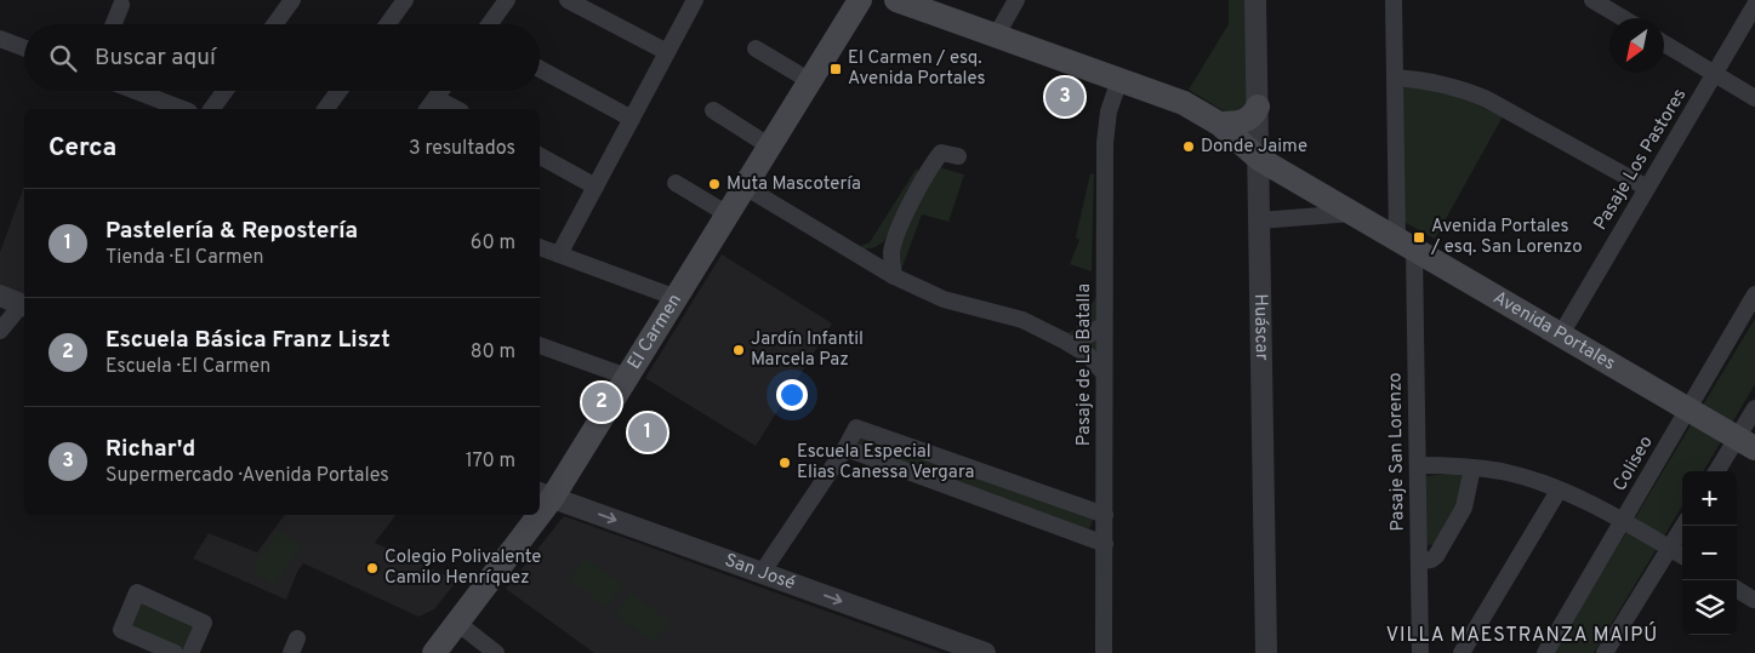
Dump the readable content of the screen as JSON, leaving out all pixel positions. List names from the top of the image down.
{
  "streets": {
    "main road": ["Avenida Portales", "El Carmen"],
    "street": [
      "Pasaje Los Pastores",
      "Huáscar",
      "Pasaje de La Batalla",
      "Pasaje San Lorenzo",
      "Coliseo",
      "San José"
    ]
  },
  "crossings": [
    ["Pasaje Los Pastores", "Avenida Portales"],
    ["Huáscar", "Avenida Portales"],
    ["Avenida Portales", "Pasaje de La Batalla"],
    ["Avenida Portales", "Pasaje San Lorenzo"],
    ["Avenida Portales", "Coliseo"],
    ["El Carmen", "San José"]
  ],
  "districts": ["VILLA MAESTRANZA MAIPÚ"],
  "places": {
    "transit": ["El Carmen / esq. Avenida Portales", "Avenida Portales / esq. San Lorenzo"],
    "other": [
      "Donde Jaime",
      "Muta Mascotería",
      "Jardín Infantil Marcela Paz",
      "Escuela Especial Elias Canessa Vergara",
      "Colegio Polivalente Camilo Henríquez"
    ]
  },
  "north": "bottom left",
  "page": {
    "search": "Buscar aquí",
    "pins": ["3", "2", "1"],
    "heading": ["Cerca", "3 resultados"],
    "list": [
      {
        "mark": "1",
        "name": "Pastelería & Repostería",
        "note": "Tienda · El Carmen",
        "value": "60 m"
      },
      {
        "mark": "2",
        "name": "Escuela Básica Franz Liszt",
        "note": "Escuela · El Carmen",
        "value": "80 m"
      },
      {
        "mark": "3",
        "name": "Richar'd",
        "note": "Supermercado · Avenida Portales",
        "value": "170 m"
      }
    ],
    "map_buttons": ["+", "−"]
  }
}
